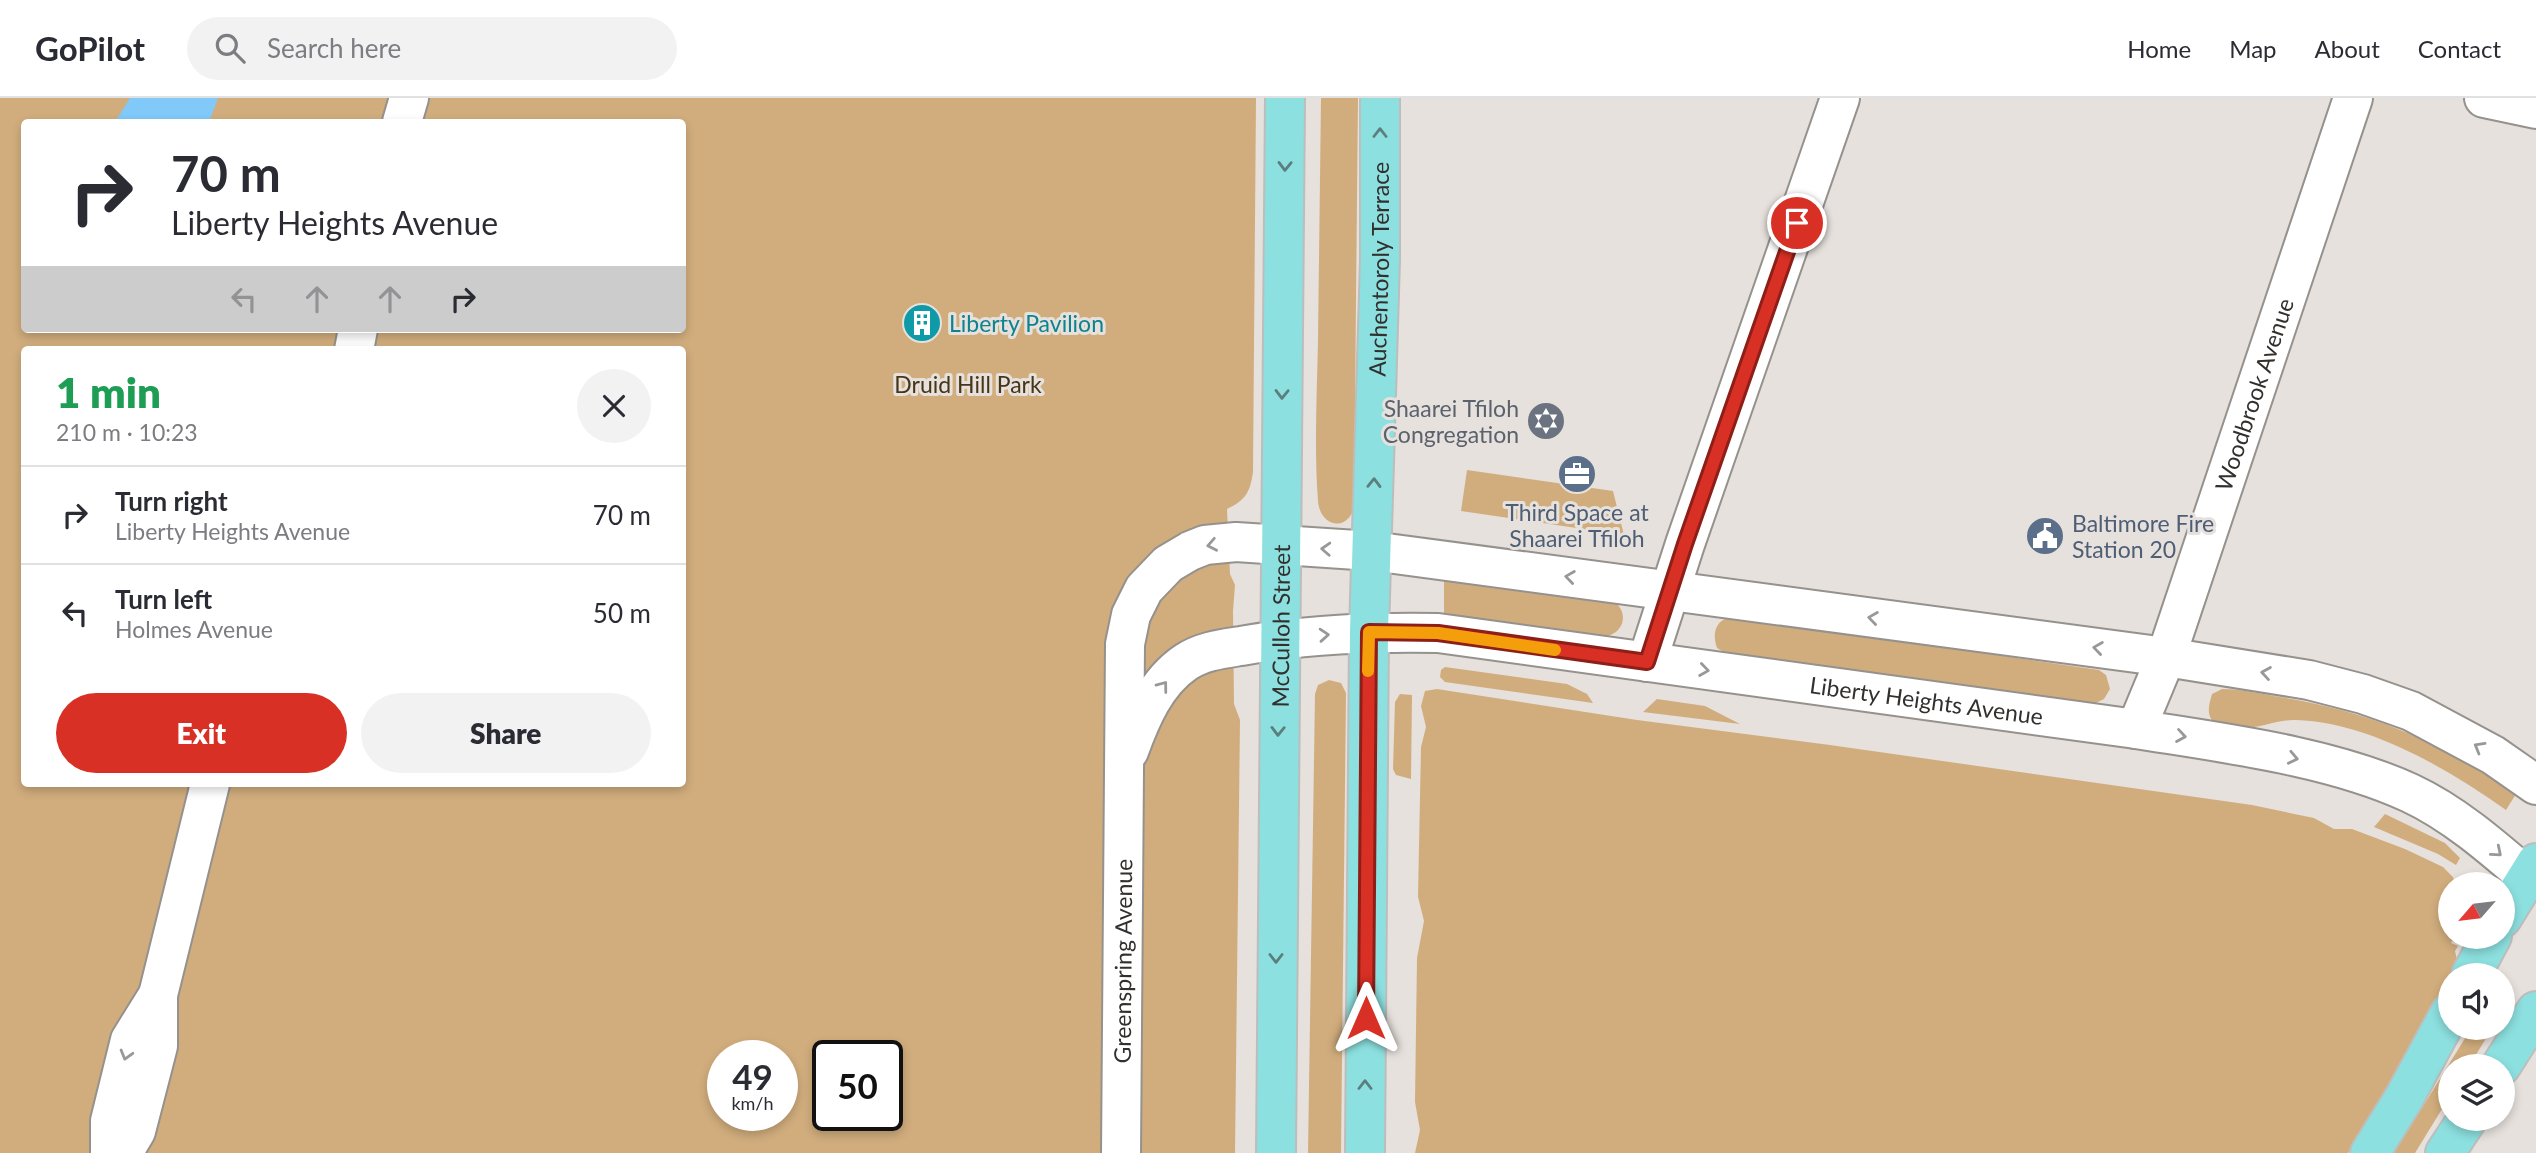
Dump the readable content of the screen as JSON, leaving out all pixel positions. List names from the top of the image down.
{
  "streets": {
    "main road": ["Auchentoroly Terrace", "McCulloh Street"],
    "street": ["Woodbrook Avenue", "Liberty Heights Avenue", "Greenspring Avenue"]
  },
  "crossings": [
    ["Auchentoroly Terrace", "Liberty Heights Avenue"],
    ["Woodbrook Avenue", "Liberty Heights Avenue"],
    ["McCulloh Street", "Liberty Heights Avenue"],
    ["McCulloh Street", "Greenspring Avenue"],
    ["Liberty Heights Avenue", "Greenspring Avenue"]
  ],
  "one_way": ["Auchentoroly Terrace", "McCulloh Street"],
  "parks": ["Druid Hill Park"],
  "places": {
    "building": ["Liberty Pavilion"],
    "synagogue": ["Shaarei Tfiloh Congregation"],
    "office": ["Third Space at Shaarei Tfiloh"],
    "public building": ["Baltimore Fire Station 20"]
  },
  "north": "bottom left",
  "page": {
    "header": "GoPilot",
    "search": "Search here",
    "nav": [
      "Home",
      "Map",
      "About",
      "Contact"
    ],
    "turn": ["70 m", "Liberty Heights Avenue"],
    "heading": ["1 min", "210 m · 10:23"],
    "list": [
      {
        "name": "Turn right",
        "note": "Liberty Heights Avenue",
        "value": "70 m"
      },
      {
        "name": "Turn left",
        "note": "Holmes Avenue",
        "value": "50 m"
      }
    ],
    "buttons": ["Exit", "Share"],
    "speed": "49 km/h",
    "limit": "50"
  }
}
